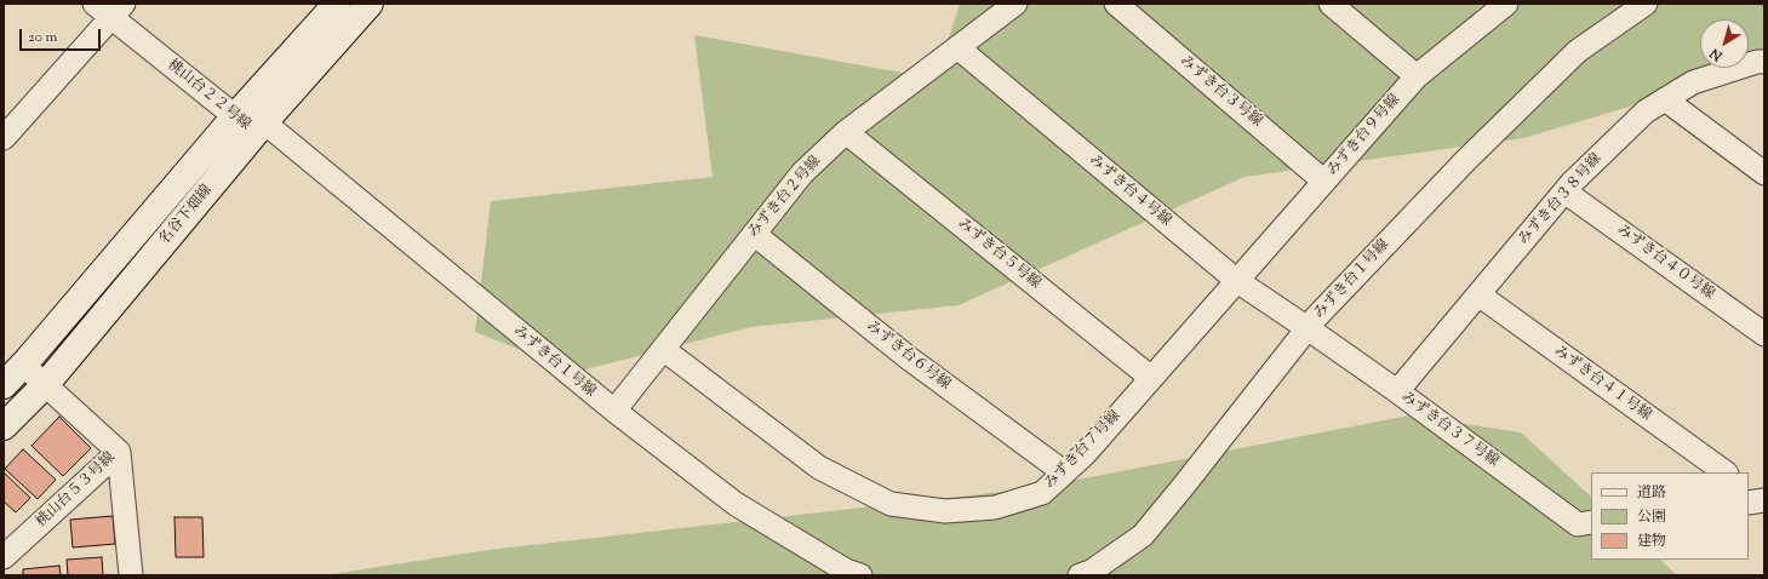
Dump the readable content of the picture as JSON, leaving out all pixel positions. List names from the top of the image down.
{
  "streets": {
    "street": [
      "みずき台３号線",
      "桃山台２２号線",
      "みずき台９号線",
      "みずき台４号線",
      "みずき台２号線",
      "みずき台３８号線",
      "名谷下畑線",
      "みずき台５号線",
      "みずき台４０号線",
      "みずき台１号線",
      "みずき台６号線",
      "みずき台４１号線",
      "みずき台３７号線",
      "みずき台７号線",
      "桃山台５３号線"
    ]
  },
  "crossings": [
    ["みずき台３号線", "みずき台９号線"],
    ["桃山台２２号線", "名谷下畑線"],
    ["桃山台２２号線", "みずき台１号線"],
    ["みずき台９号線", "みずき台４号線"],
    ["みずき台９号線", "みずき台７号線"],
    ["みずき台４号線", "みずき台２号線"],
    ["みずき台４号線", "みずき台１号線"],
    ["みずき台４号線", "みずき台３７号線"],
    ["みずき台４号線", "みずき台７号線"],
    ["みずき台２号線", "みずき台５号線"],
    ["みずき台２号線", "みずき台１号線"],
    ["みずき台２号線", "みずき台６号線"],
    ["みずき台２号線", "みずき台７号線"],
    ["みずき台３８号線", "みずき台４０号線"],
    ["みずき台３８号線", "みずき台４１号線"],
    ["みずき台３８号線", "みずき台３７号線"],
    ["名谷下畑線", "みずき台１号線"],
    ["名谷下畑線", "桃山台５３号線"],
    ["みずき台５号線", "みずき台７号線"],
    ["みずき台１号線", "みずき台３７号線"],
    ["みずき台６号線", "みずき台７号線"]
  ],
  "legend": ["道路", "公園", "建物"],
  "scale_bar": "20 m",
  "north": "bottom left"
}
